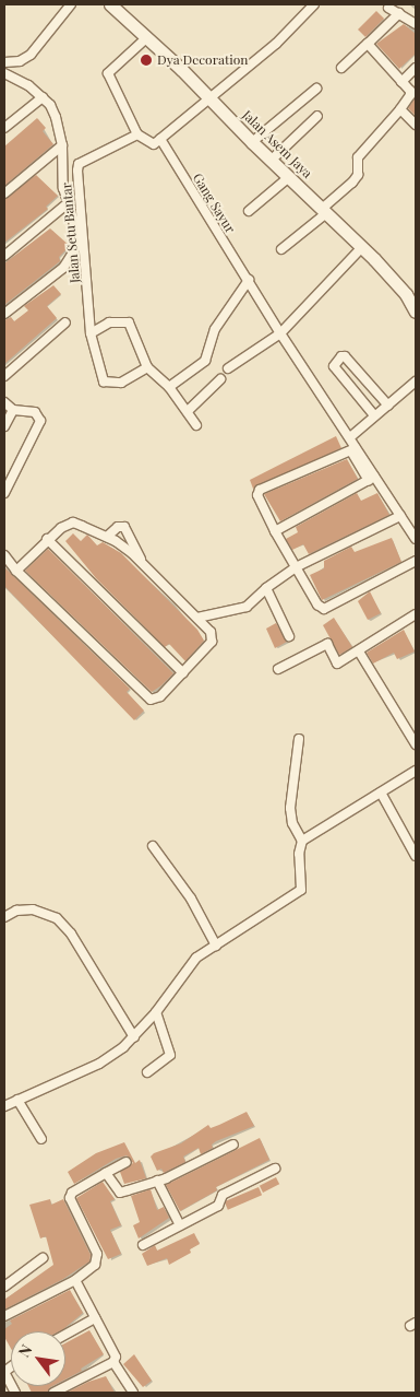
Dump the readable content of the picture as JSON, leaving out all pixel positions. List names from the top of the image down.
{
  "streets": {
    "main road": ["Jalan Asem Jaya"],
    "street": ["Gang Sayur", "Jalan Setu Bantar"]
  },
  "places": ["Dya Decoration"],
  "north": "top left"
}
